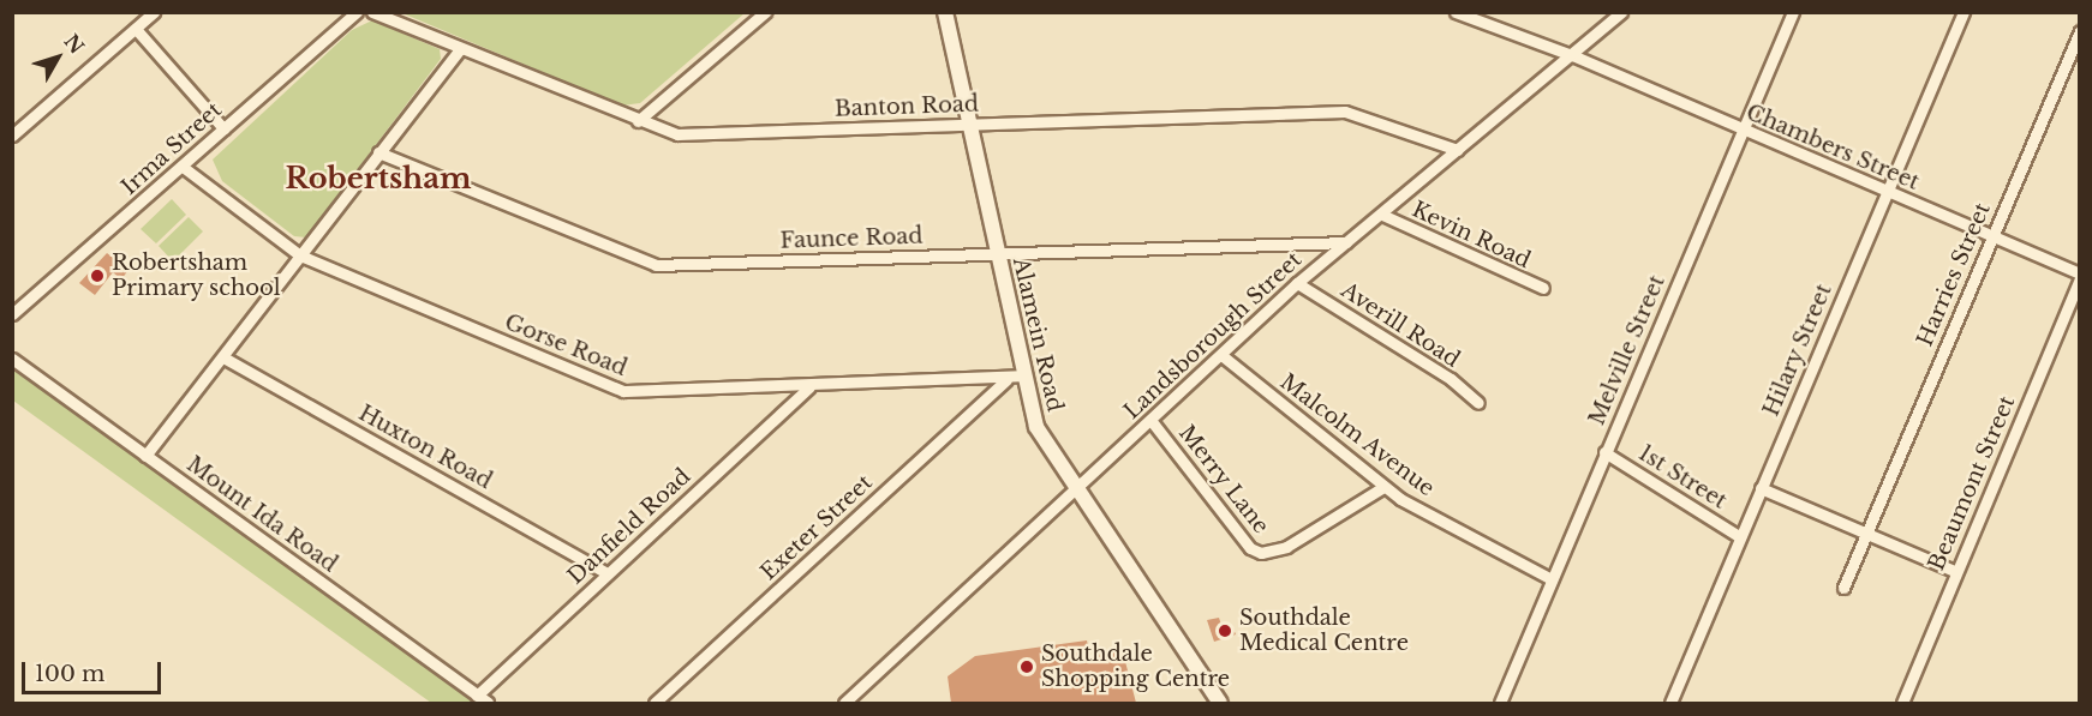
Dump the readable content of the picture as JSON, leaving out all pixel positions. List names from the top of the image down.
{
  "streets": {
    "main road": ["Alamein Road"],
    "street": [
      "Banton Road",
      "Chambers Street",
      "Irma Street",
      "Kevin Road",
      "Faunce Road",
      "Harries Street",
      "Averill Road",
      "Landsborough Street",
      "Gorse Road",
      "Melville Street",
      "Hilary Street",
      "Malcolm Avenue",
      "Huxton Road",
      "1st Street",
      "Merry Lane",
      "Beaumont Street",
      "Mount Ida Road",
      "Danfield Road",
      "Exeter Street"
    ]
  },
  "crossings": [
    ["Banton Road", "Alamein Road"],
    ["Banton Road", "Landsborough Street"],
    ["Chambers Street", "Harries Street"],
    ["Chambers Street", "Landsborough Street"],
    ["Chambers Street", "Melville Street"],
    ["Chambers Street", "Hilary Street"],
    ["Chambers Street", "Beaumont Street"],
    ["Irma Street", "Gorse Road"],
    ["Kevin Road", "Landsborough Street"],
    ["Faunce Road", "Alamein Road"],
    ["Faunce Road", "Landsborough Street"],
    ["Averill Road", "Landsborough Street"],
    ["Alamein Road", "Landsborough Street"],
    ["Alamein Road", "Gorse Road"],
    ["Landsborough Street", "Malcolm Avenue"],
    ["Landsborough Street", "Merry Lane"],
    ["Gorse Road", "Danfield Road"],
    ["Gorse Road", "Exeter Street"],
    ["Melville Street", "Malcolm Avenue"],
    ["Melville Street", "1st Street"],
    ["Hilary Street", "1st Street"],
    ["Malcolm Avenue", "Merry Lane"],
    ["Huxton Road", "Danfield Road"],
    ["Mount Ida Road", "Danfield Road"]
  ],
  "districts": ["Robertsham"],
  "places": ["Robertsham Primary school", "Southdale Medical Centre", "Southdale Shopping Centre"],
  "scale_bar": "100 m",
  "north": "top right"
}
